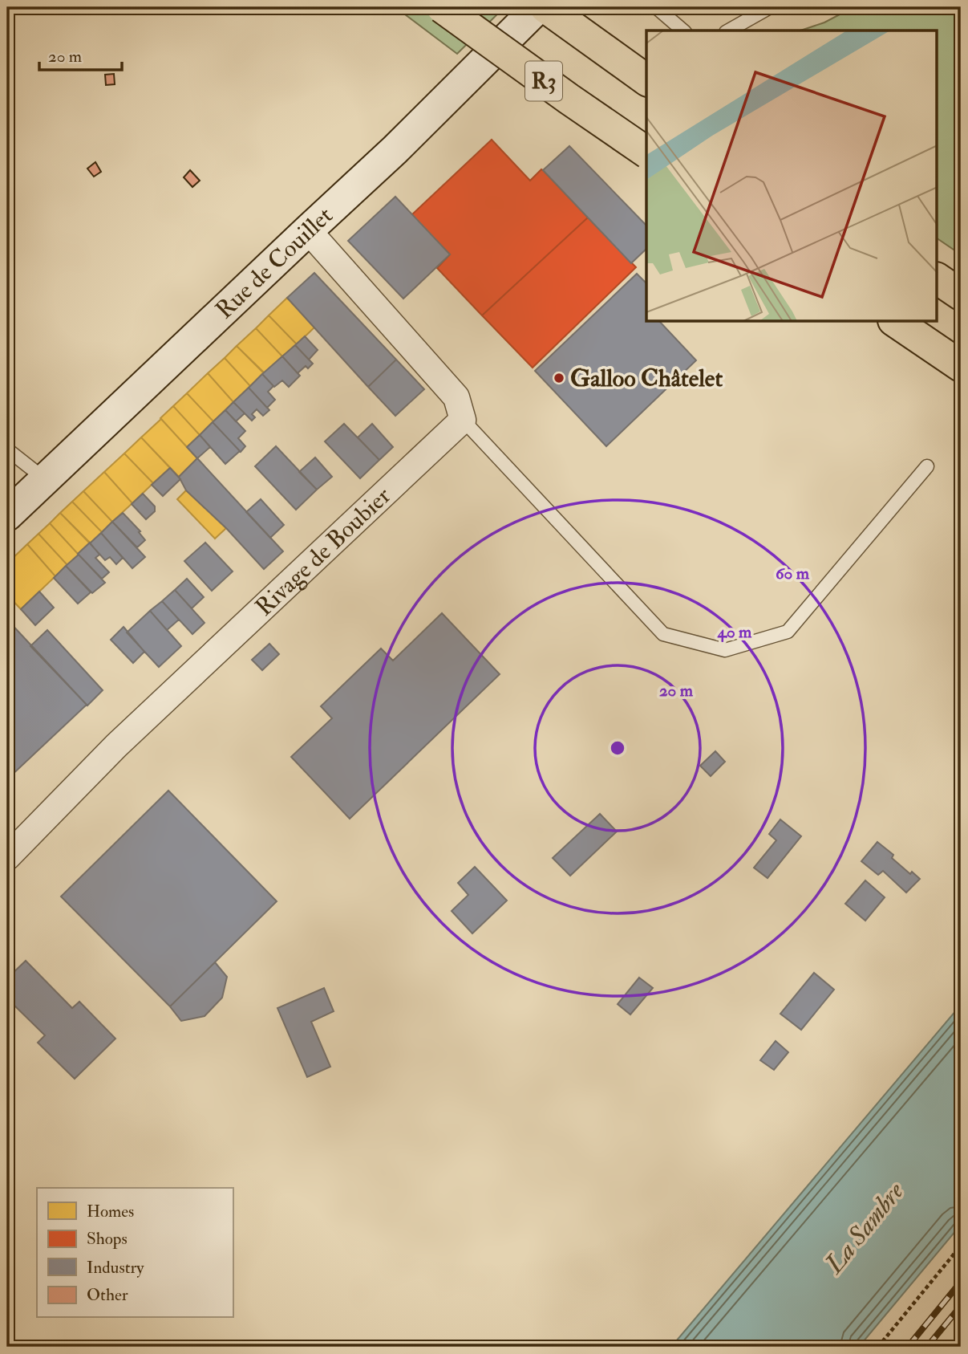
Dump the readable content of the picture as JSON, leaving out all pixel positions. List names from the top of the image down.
{
  "streets": {
    "highway": ["R3"],
    "main road": ["Rue de Couillet"],
    "street": ["Rivage de Boubier"]
  },
  "water": ["La Sambre"],
  "places": ["Galloo Châtelet"],
  "legend": [
    "Homes",
    "Shops",
    "Industry",
    "Other"
  ],
  "scale_bar": "20 m",
  "rings": ["60 m", "40 m", "20 m"]
}
